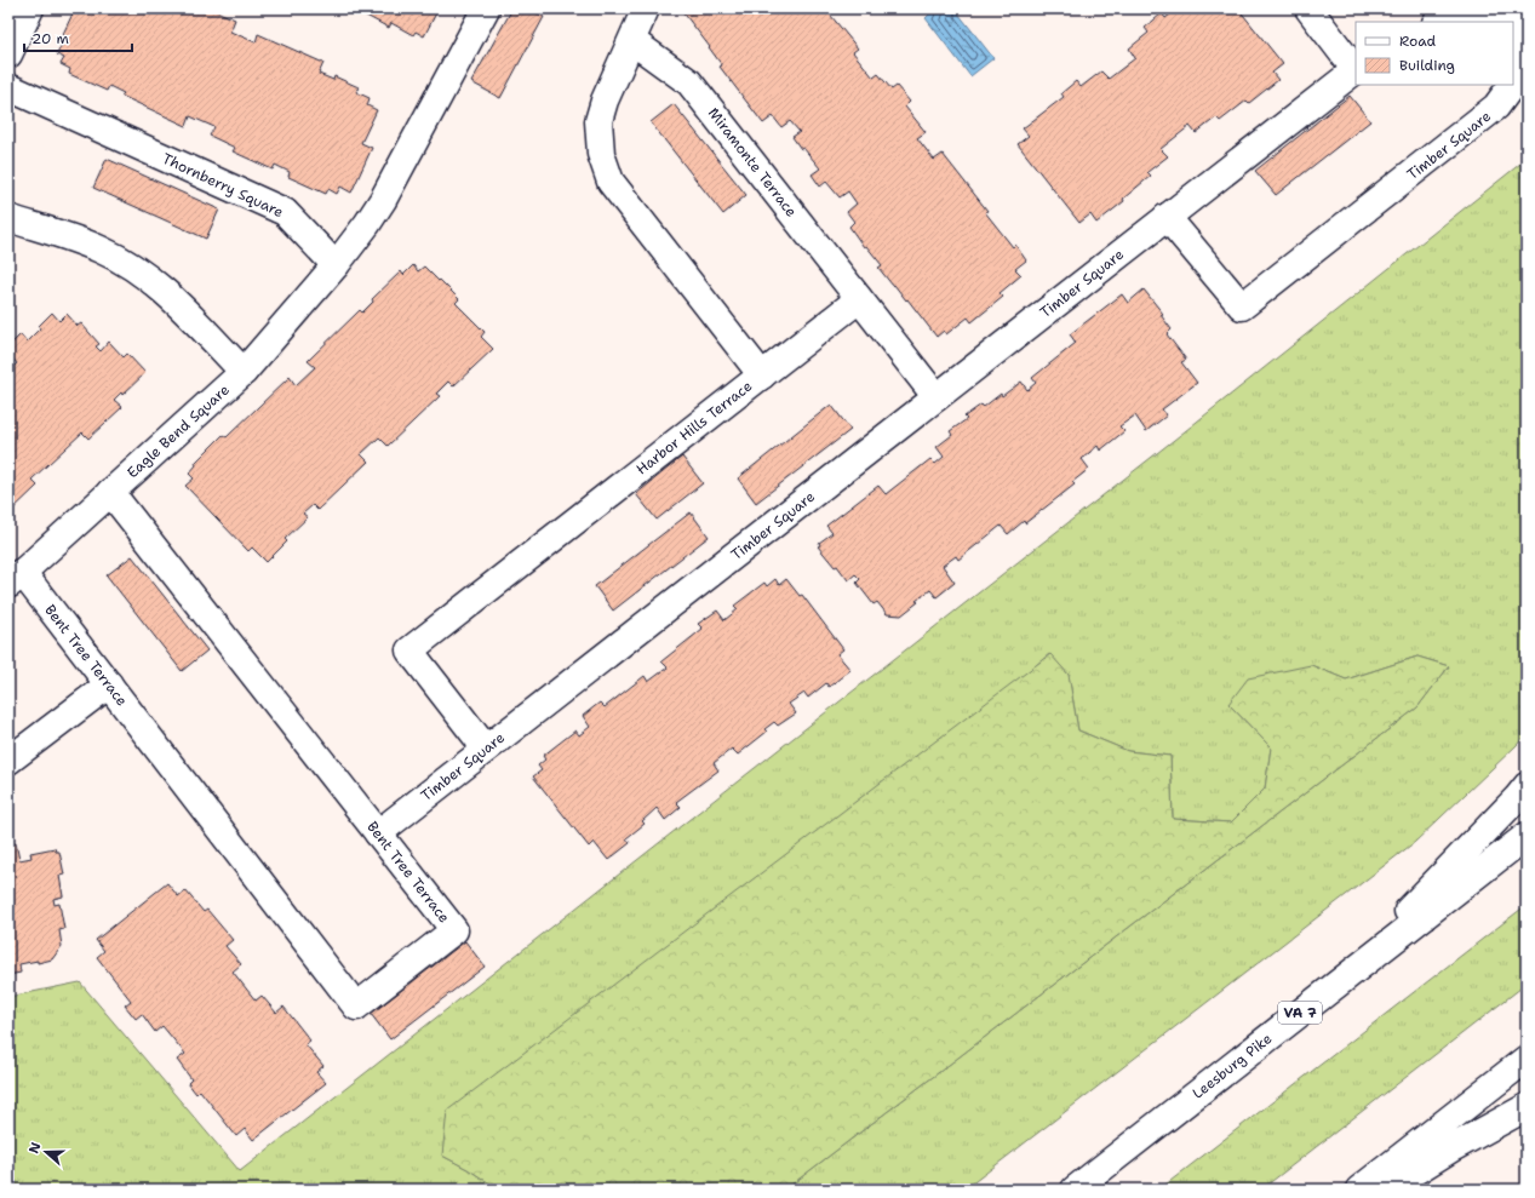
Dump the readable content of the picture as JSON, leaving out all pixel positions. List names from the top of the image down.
{
  "streets": {
    "main road": [
      "Timber Square",
      "Miramonte Terrace",
      "Thornberry Square",
      "Harbor Hills Terrace",
      "Eagle Bend Square",
      "Bent Tree Terrace",
      "VA 7",
      "Leesburg Pike"
    ]
  },
  "crossings": [
    ["Timber Square", "Miramonte Terrace"],
    ["Timber Square", "Harbor Hills Terrace"],
    ["Timber Square", "Bent Tree Terrace"],
    ["Miramonte Terrace", "Harbor Hills Terrace"],
    ["Thornberry Square", "Eagle Bend Square"],
    ["Eagle Bend Square", "Bent Tree Terrace"]
  ],
  "legend": ["Road", "Building"],
  "scale_bar": "20 m",
  "north": "left"
}
